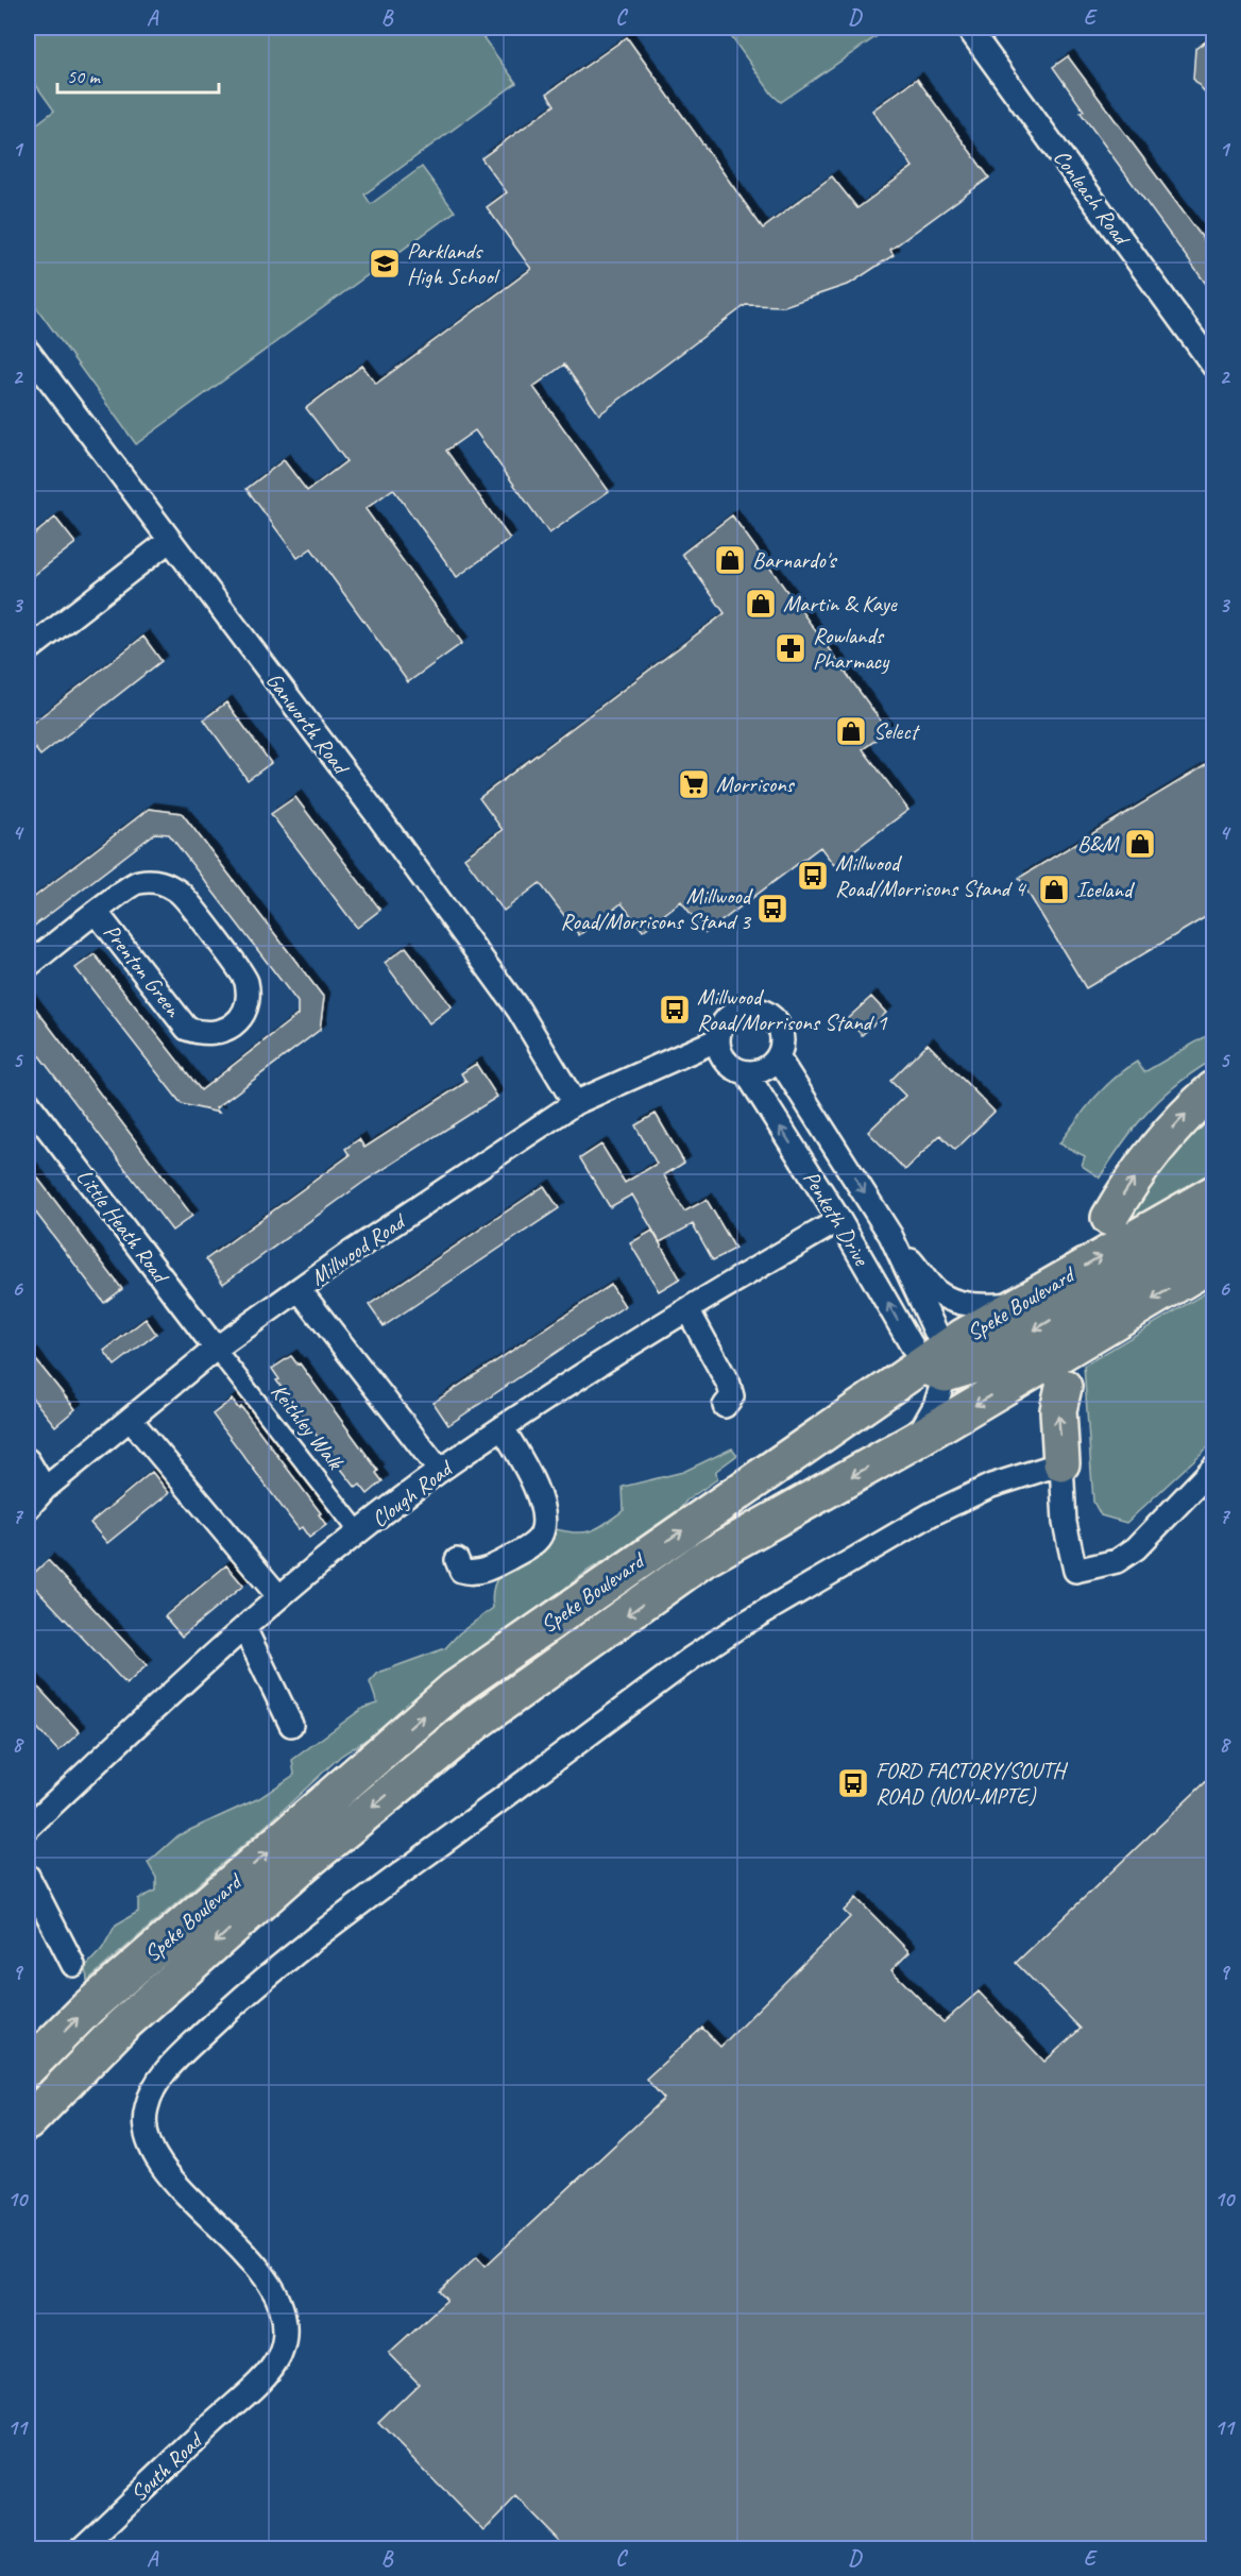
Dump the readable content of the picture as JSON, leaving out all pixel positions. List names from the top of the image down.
{
  "streets": {
    "highway": ["Speke Boulevard"],
    "street": [
      "Conleach Road",
      "Ganworth Road",
      "Prenton Green",
      "Penketh Drive",
      "Little Heath Road",
      "Millwood Road",
      "Keithley Walk",
      "Clough Road",
      "South Road"
    ]
  },
  "crossings": [
    ["Ganworth Road", "Millwood Road"],
    ["Penketh Drive", "Millwood Road"],
    ["Penketh Drive", "Speke Boulevard"],
    ["Penketh Drive", "Clough Road"],
    ["Little Heath Road", "Millwood Road"],
    ["Little Heath Road", "Keithley Walk"],
    ["Millwood Road", "Keithley Walk"],
    ["Keithley Walk", "Clough Road"]
  ],
  "places": {
    "school or university": ["Parklands High School"],
    "shop": [
      "Barnardo's",
      "Martin & Kaye",
      "Select",
      "B&M",
      "Iceland"
    ],
    "pharmacy": ["Rowlands Pharmacy"],
    "supermarket": ["Morrisons"],
    "bus stop": [
      "Millwood Road/Morrisons Stand 4",
      "Millwood Road/Morrisons Stand 3",
      "Millwood Road/Morrisons Stand 1",
      "FORD FACTORY/SOUTH ROAD (NON-MPTE)"
    ]
  },
  "scale_bar": "50 m",
  "grid": {
    "columns": [
      "A",
      "B",
      "C",
      "D",
      "E"
    ],
    "rows": [
      "1",
      "2",
      "3",
      "4",
      "5",
      "6",
      "7",
      "8",
      "9",
      "10",
      "11"
    ]
  }
}
